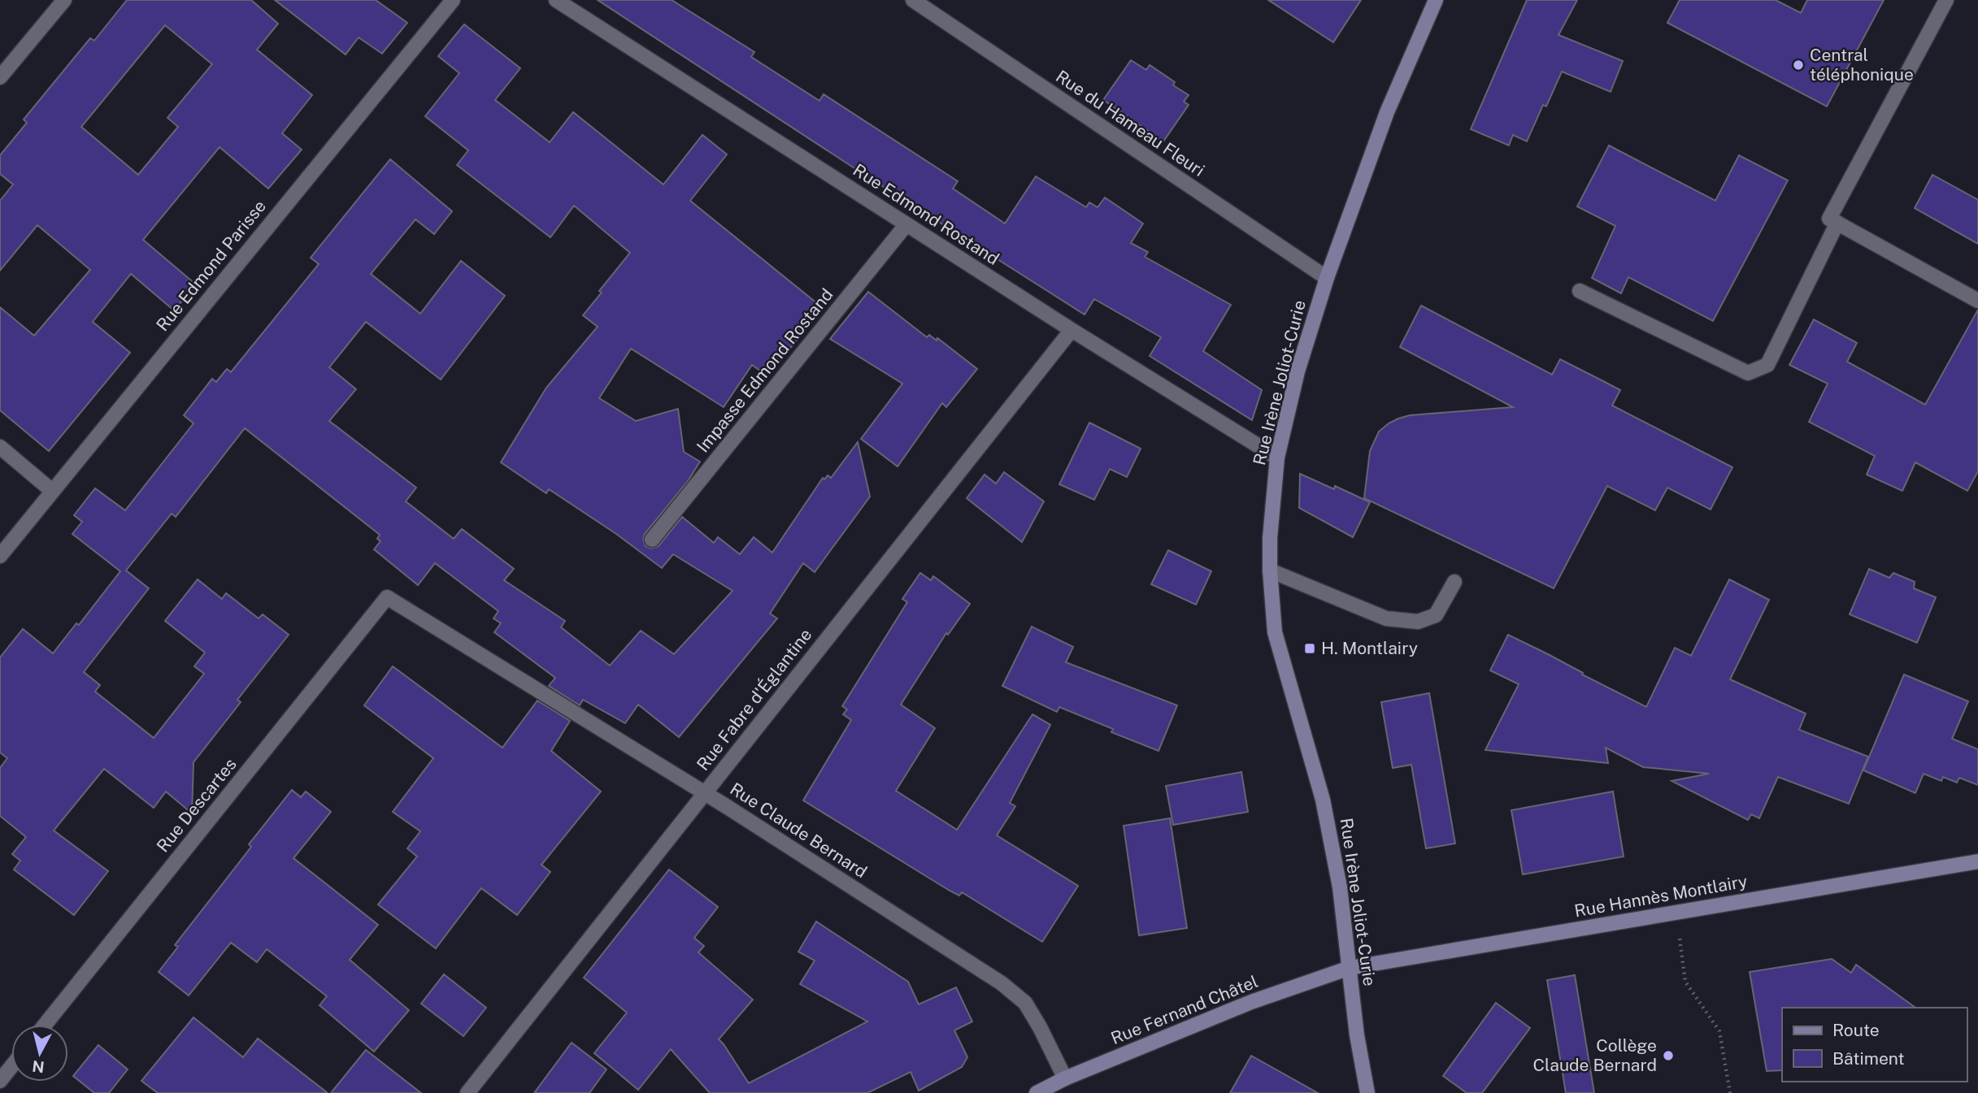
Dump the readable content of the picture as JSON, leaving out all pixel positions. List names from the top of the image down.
{
  "streets": {
    "street": [
      "Rue du Hameau Fleuri",
      "Rue Edmond Rostand",
      "Rue Edmond Parisse",
      "Impasse Edmond Rostand",
      "Rue Irène Joliot-Curie",
      "Rue Fabre d'Églantine",
      "Rue Descartes",
      "Rue Claude Bernard",
      "Rue Hannès Montlairy",
      "Rue Fernand Châtel"
    ]
  },
  "crossings": [
    ["Rue du Hameau Fleuri", "Rue Irène Joliot-Curie"],
    ["Rue Edmond Rostand", "Impasse Edmond Rostand"],
    ["Rue Edmond Rostand", "Rue Irène Joliot-Curie"],
    ["Rue Edmond Rostand", "Rue Fabre d'Églantine"],
    ["Rue Irène Joliot-Curie", "Rue Hannès Montlairy"],
    ["Rue Irène Joliot-Curie", "Rue Fernand Châtel"],
    ["Rue Fabre d'Églantine", "Rue Claude Bernard"],
    ["Rue Descartes", "Rue Claude Bernard"],
    ["Rue Claude Bernard", "Rue Fernand Châtel"],
    ["Rue Hannès Montlairy", "Rue Fernand Châtel"]
  ],
  "places": {
    "other": ["Central téléphonique", "Collège Claude Bernard"],
    "transit": ["H. Montlairy"]
  },
  "legend": ["Route", "Bâtiment"],
  "north": "bottom"
}
